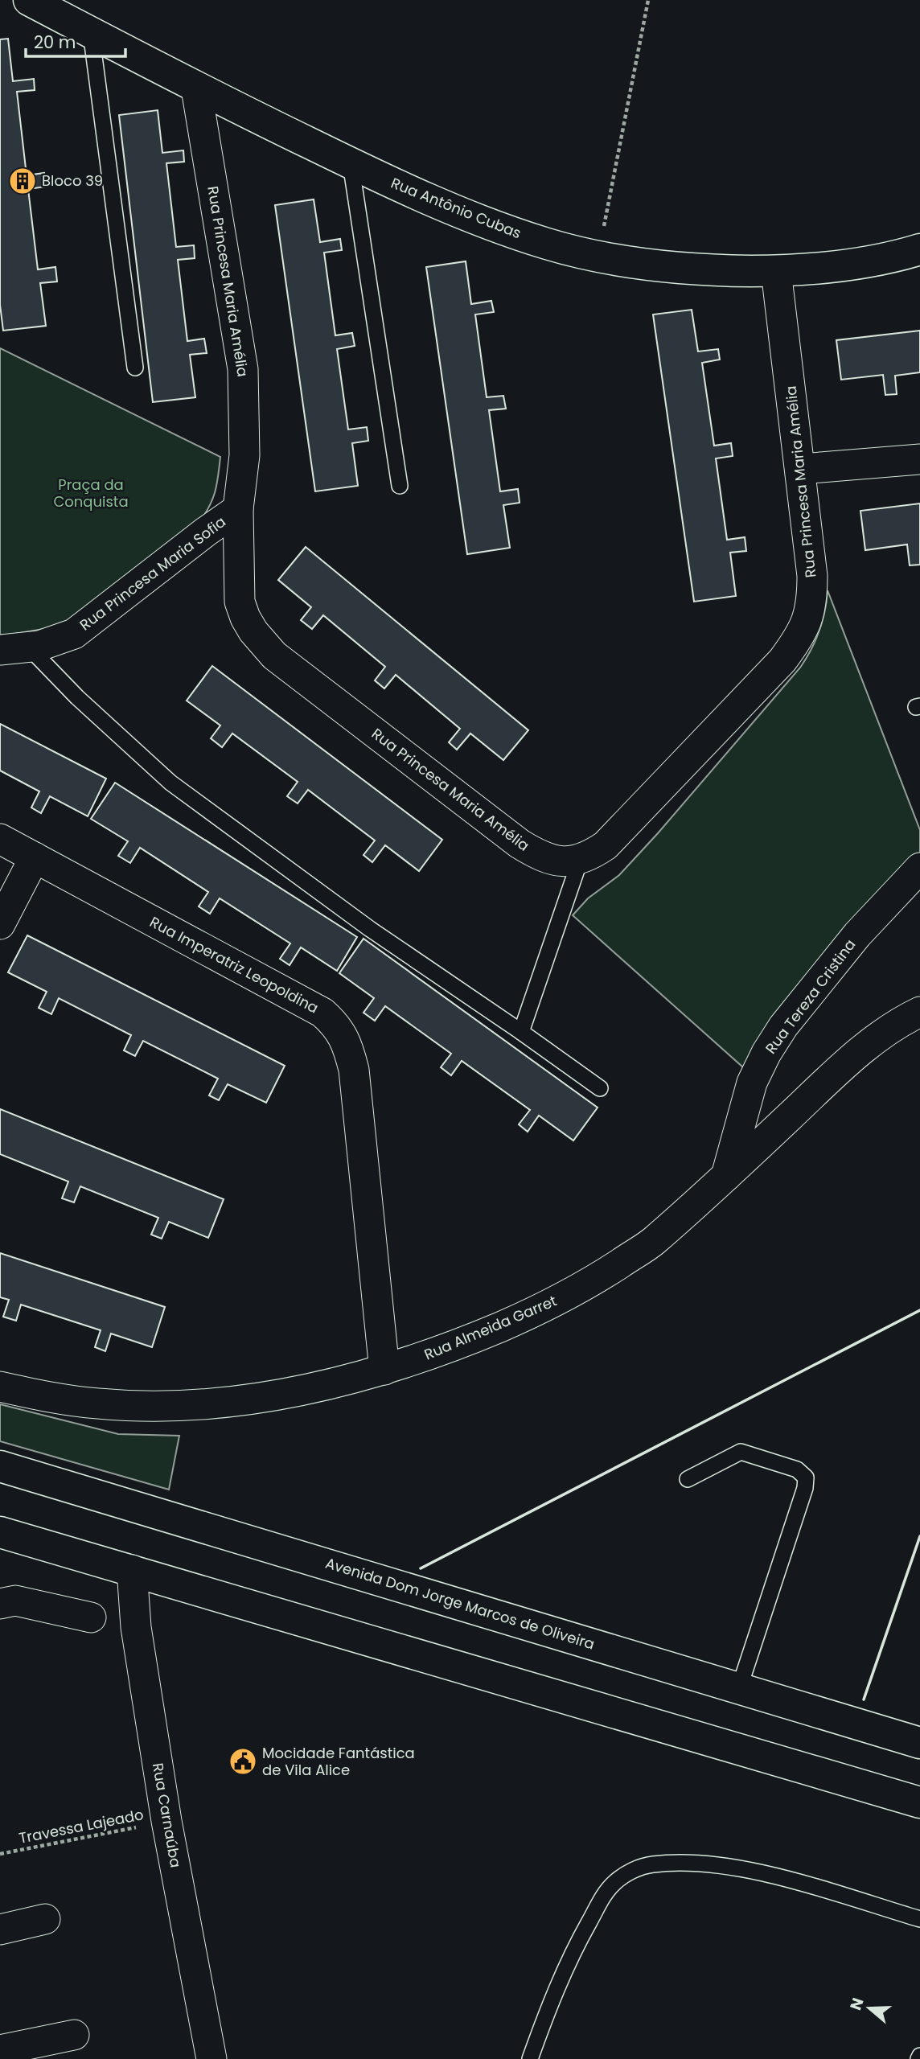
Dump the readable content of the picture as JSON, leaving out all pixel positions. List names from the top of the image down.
{
  "streets": {
    "main road": ["Rua Antônio Cubas", "Avenida Dom Jorge Marcos de Oliveira"],
    "street": [
      "Rua Princesa Maria Amélia",
      "Rua Princesa Maria Sofia",
      "Rua Imperatriz Leopoldina",
      "Rua Tereza Cristina",
      "Rua Almeida Garret",
      "Rua Carnaúba"
    ],
    "path": ["Travessa Lajeado"]
  },
  "crossings": [
    ["Rua Antônio Cubas", "Rua Princesa Maria Amélia"],
    ["Rua Princesa Maria Amélia", "Rua Princesa Maria Sofia"],
    ["Rua Imperatriz Leopoldina", "Rua Almeida Garret"],
    ["Rua Tereza Cristina", "Rua Almeida Garret"],
    ["Rua Carnaúba", "Travessa Lajeado"]
  ],
  "parks": ["Praça da Conquista"],
  "places": {
    "building": ["Bloco 39"],
    "public building": ["Mocidade Fantástica de Vila Alice"]
  },
  "scale_bar": "20 m",
  "north": "left"
}
